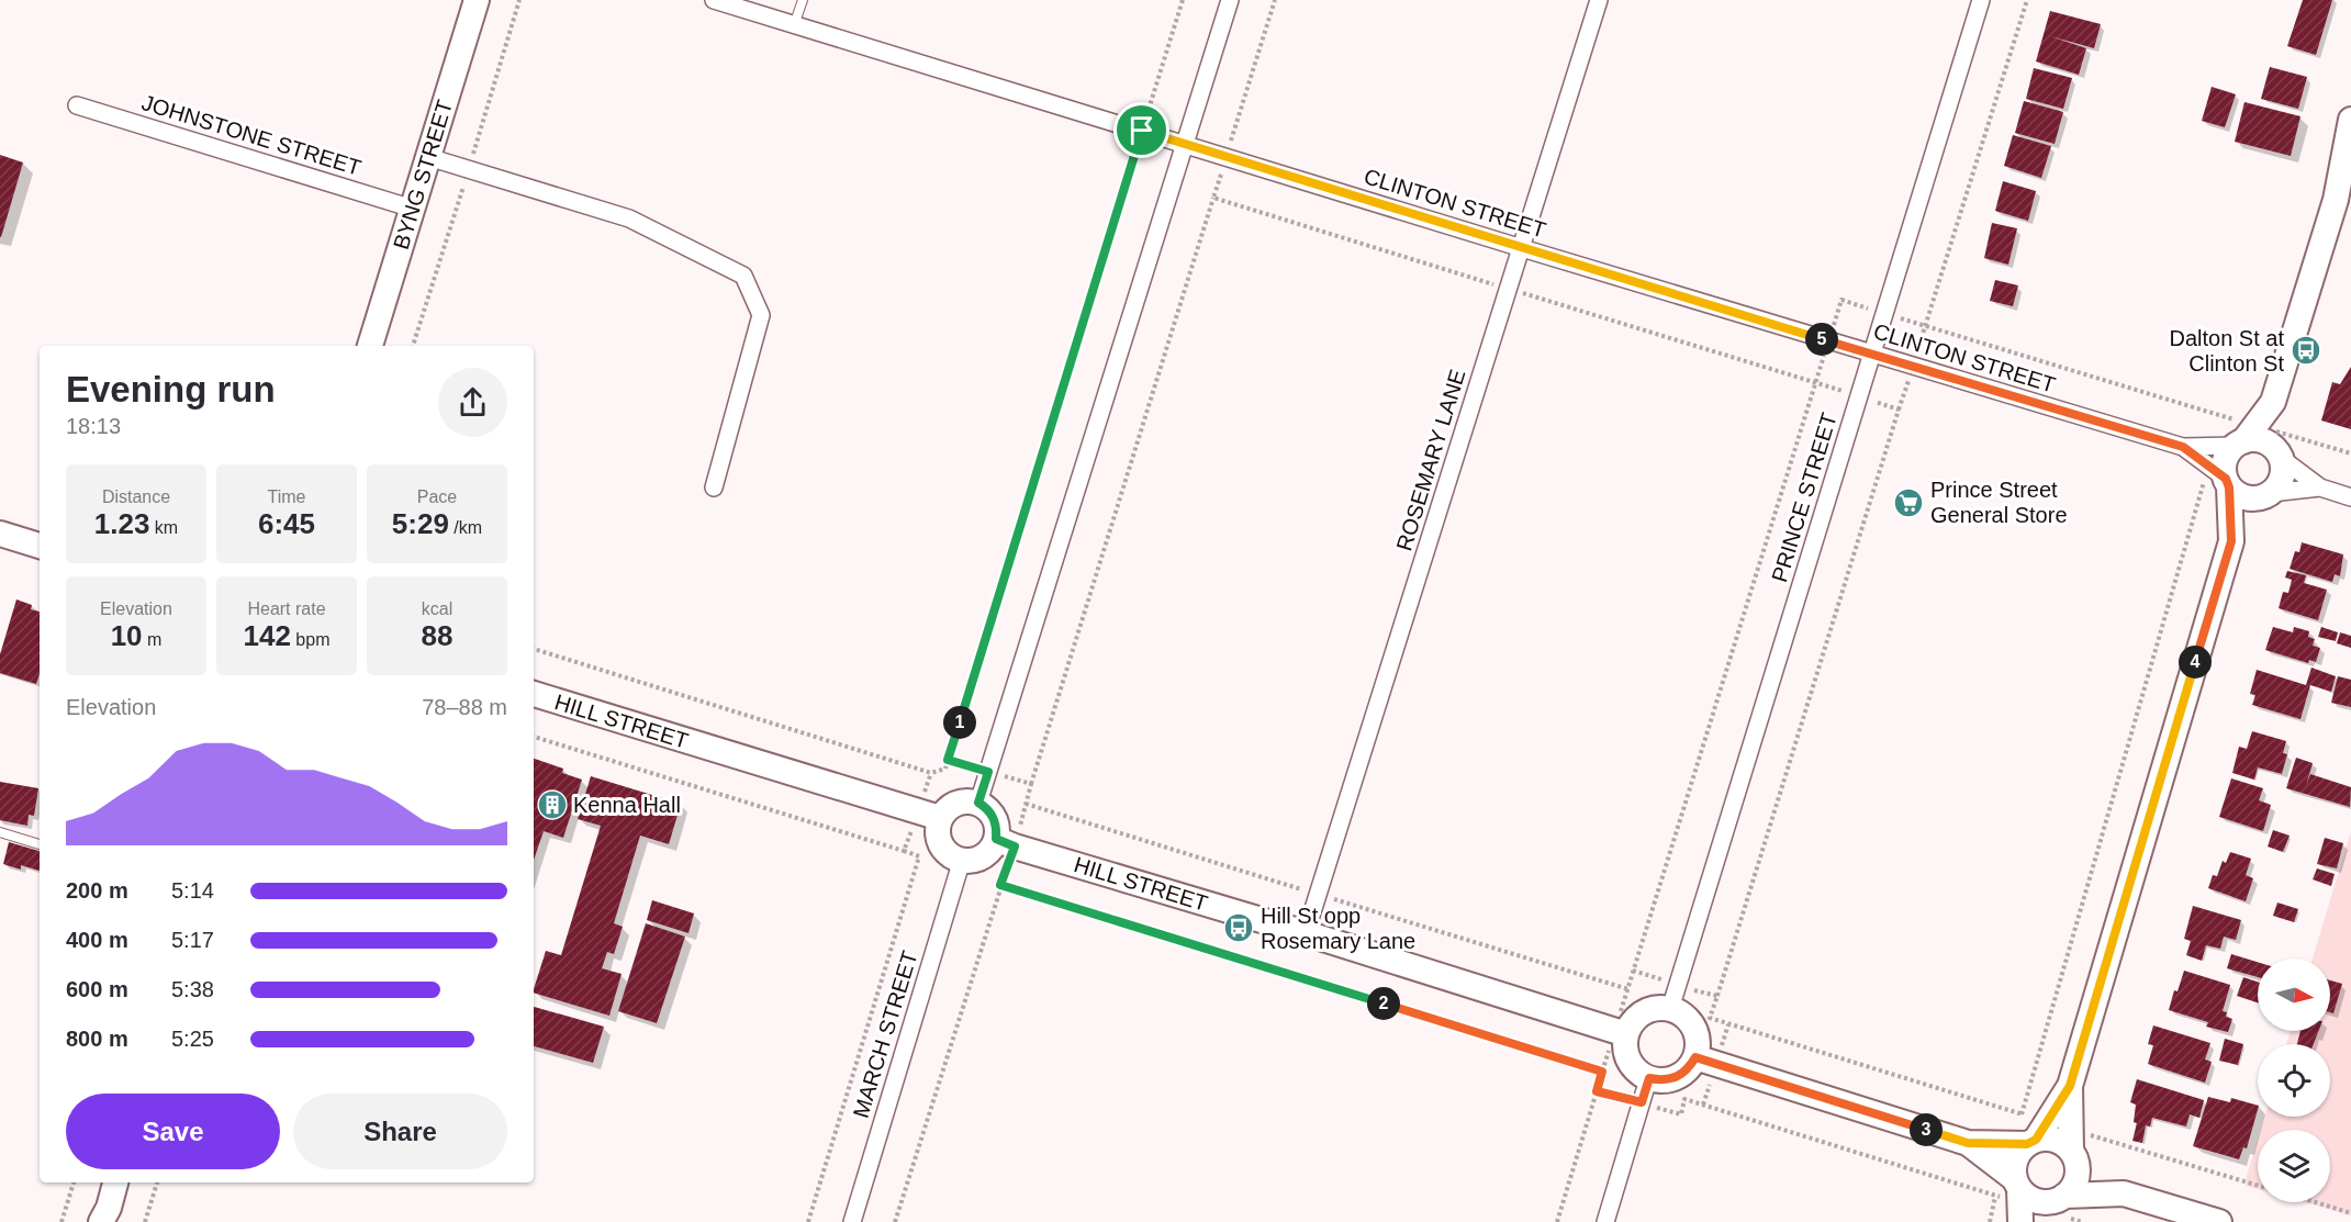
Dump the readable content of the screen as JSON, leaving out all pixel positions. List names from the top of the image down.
{
  "streets": {
    "main road": ["BYNG STREET", "HILL STREET"],
    "street": [
      "JOHNSTONE STREET",
      "CLINTON STREET",
      "ROSEMARY LANE",
      "PRINCE STREET",
      "MARCH STREET"
    ]
  },
  "crossings": [
    ["JOHNSTONE STREET", "BYNG STREET"],
    ["CLINTON STREET", "ROSEMARY LANE"],
    ["CLINTON STREET", "PRINCE STREET"],
    ["ROSEMARY LANE", "HILL STREET"],
    ["PRINCE STREET", "HILL STREET"]
  ],
  "places": {
    "bus stop": ["Dalton St at Clinton St", "Hill St opp Rosemary Lane"],
    "supermarket": ["Prince Street General Store"],
    "building": ["Kenna Hall"]
  },
  "north": "right",
  "page": {
    "pins": [
      "5",
      "4",
      "1",
      "2",
      "3"
    ],
    "heading": ["Evening run", "18:13"],
    "stats": [
      ["Distance", "1.23 km"],
      ["Time", "6:45"],
      ["Pace", "5:29 /km"],
      ["Elevation", "10 m"],
      ["Heart rate", "142 bpm"],
      ["kcal", "88"]
    ],
    "chart": ["Elevation", "78–88 m"],
    "list": [
      {
        "name": "200 m",
        "note": "5:14"
      },
      {
        "name": "400 m",
        "note": "5:17"
      },
      {
        "name": "600 m",
        "note": "5:38"
      },
      {
        "name": "800 m",
        "note": "5:25"
      }
    ],
    "buttons": ["Save", "Share"]
  }
}
